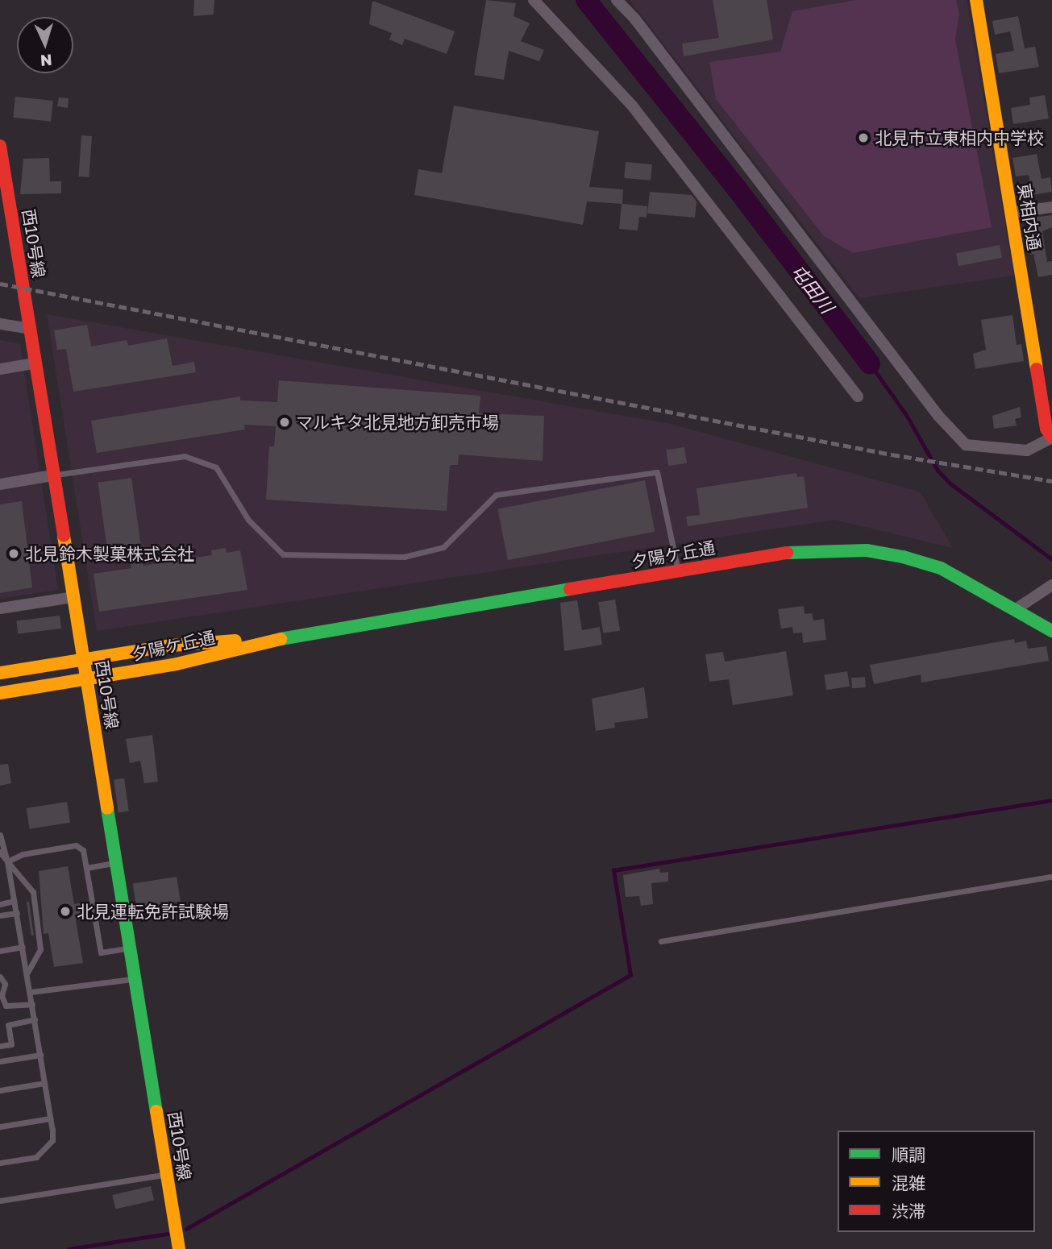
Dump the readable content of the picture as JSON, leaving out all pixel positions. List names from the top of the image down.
{
  "streets": {
    "street": ["東相内通", "西10号線", "夕陽ケ丘通"]
  },
  "crossings": [
    ["西10号線", "夕陽ケ丘通"]
  ],
  "water": ["屯田川"],
  "places": [
    "北見市立東相内中学校",
    "マルキタ北見地方卸売市場",
    "北見鈴木製菓株式会社",
    "北見運転免許試験場"
  ],
  "legend": ["順調", "混雑", "渋滞"],
  "north": "bottom"
}
